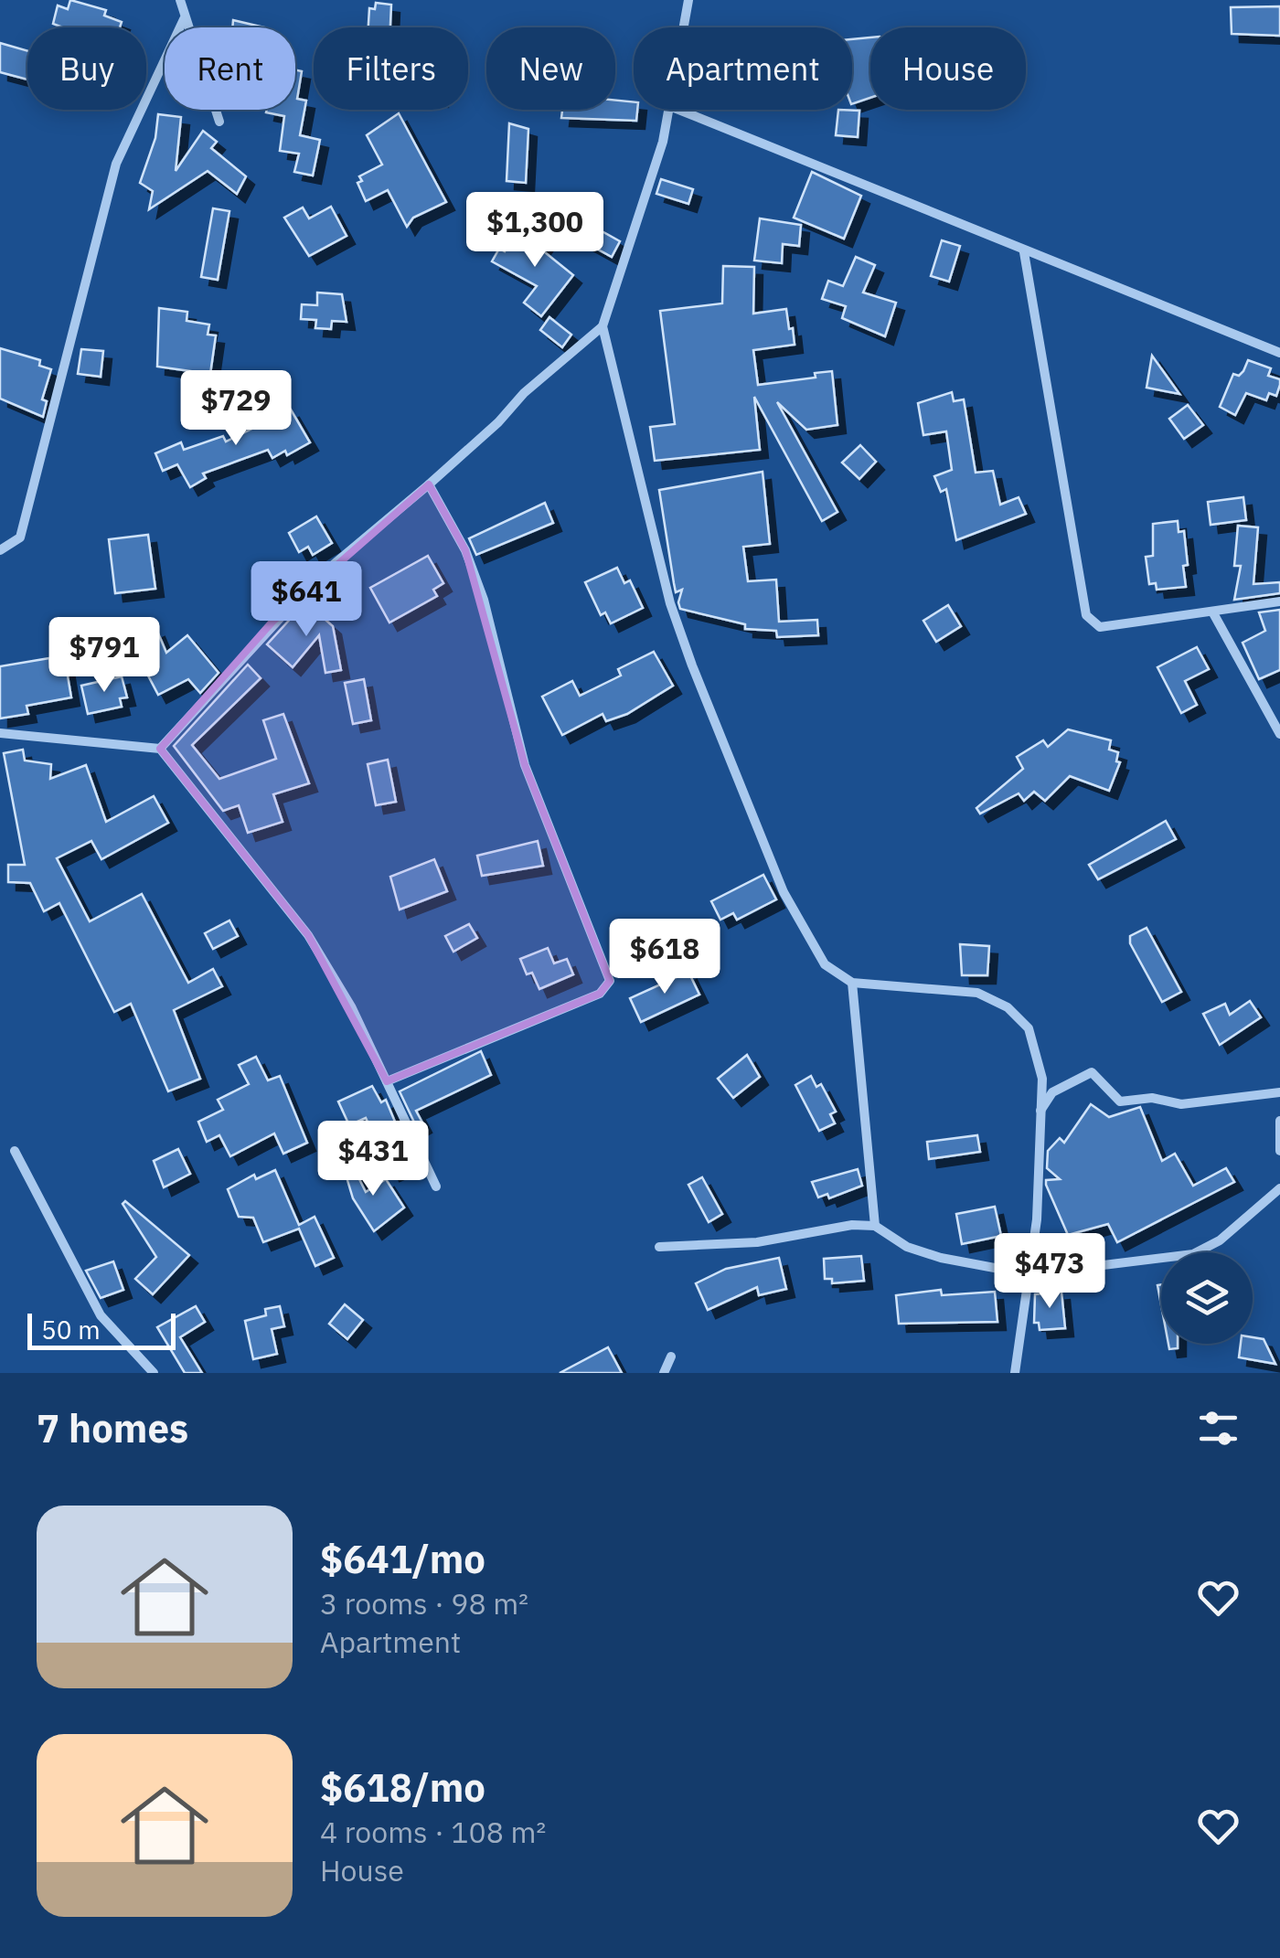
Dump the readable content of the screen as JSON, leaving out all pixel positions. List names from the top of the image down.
{
  "scale_bar": "50 m",
  "page": {
    "chip": [
      "Buy",
      "Rent",
      "Filters",
      "New",
      "Apartment",
      "House"
    ],
    "price": [
      "$1,300",
      "$729",
      "$641",
      "$791",
      "$618",
      "$431",
      "$473"
    ],
    "scale": "50 m",
    "heading": "7 homes",
    "list": [
      {
        "name": "$641/mo",
        "note": "3 rooms · 98 m² · Apartment"
      },
      {
        "name": "$618/mo",
        "note": "4 rooms · 108 m² · House"
      }
    ]
  }
}
